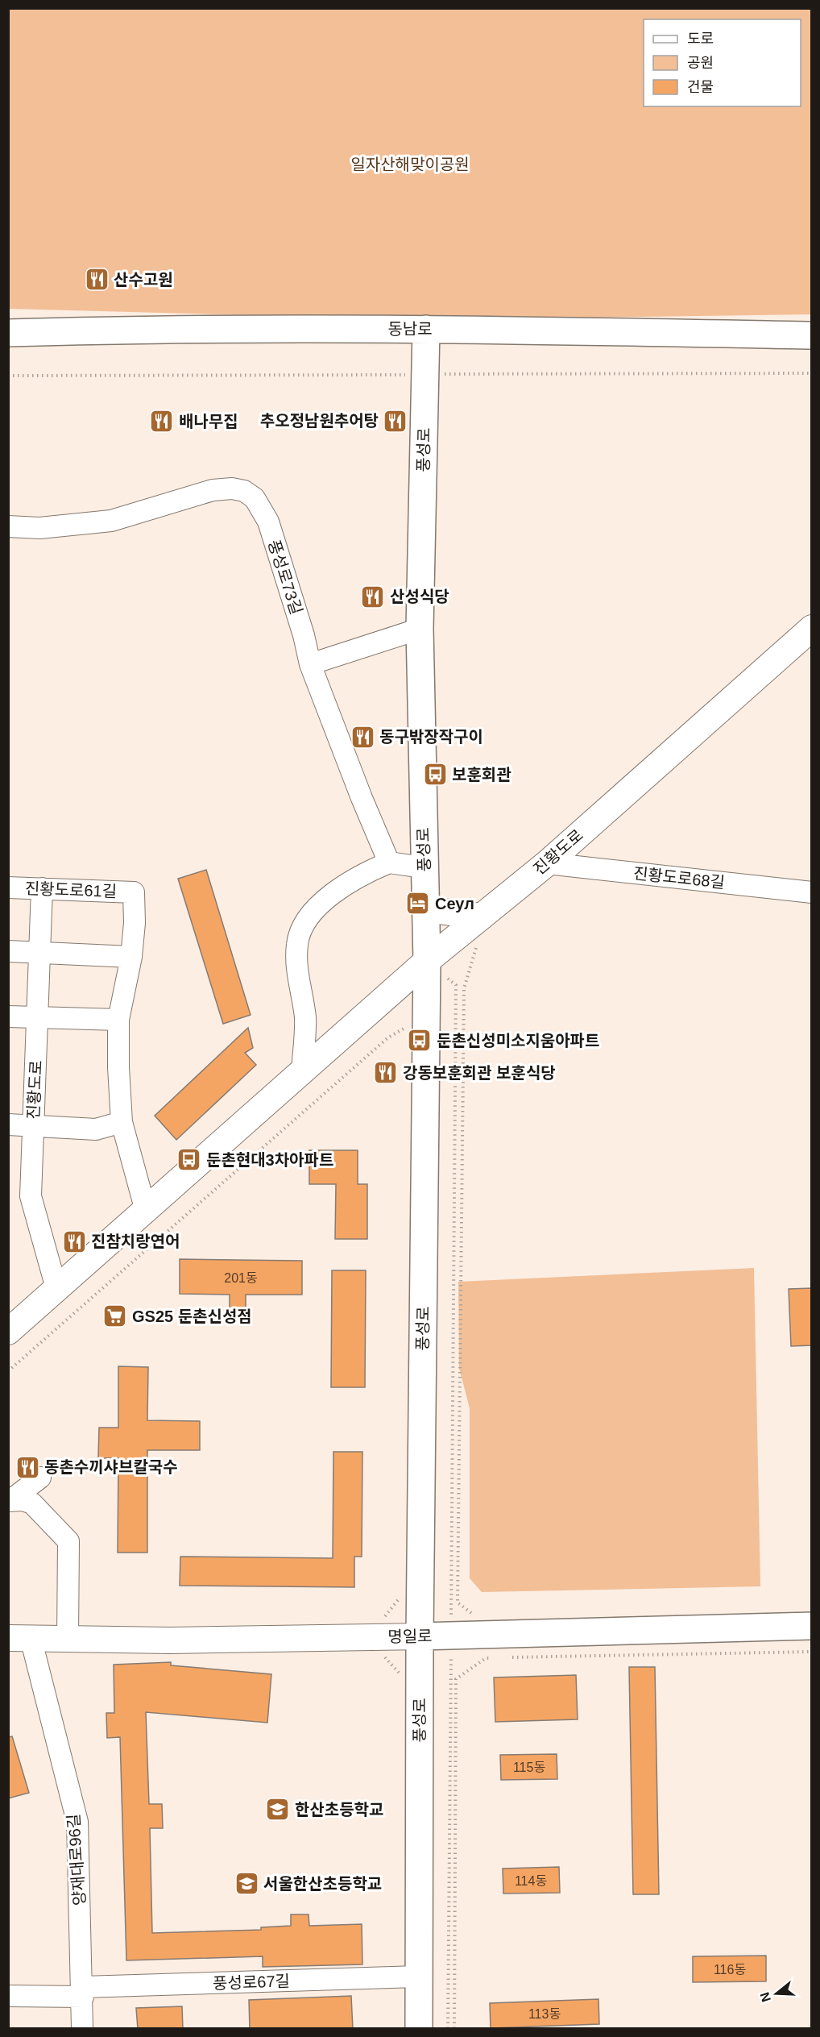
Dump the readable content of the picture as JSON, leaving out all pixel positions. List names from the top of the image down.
{
  "streets": {
    "main road": ["동남로", "풍성로", "명일로"],
    "street": [
      "풍성로73길",
      "진황도로",
      "진황도로68길",
      "진황도로61길",
      "양재대로96길",
      "풍성로67길"
    ]
  },
  "crossings": [
    ["동남로", "풍성로"],
    ["풍성로", "진황도로"],
    ["풍성로", "명일로"],
    ["풍성로", "풍성로67길"],
    ["진황도로", "진황도로68길"],
    ["진황도로", "진황도로61길"],
    ["명일로", "양재대로96길"],
    ["양재대로96길", "풍성로67길"]
  ],
  "parks": ["일자산해맞이공원"],
  "places": {
    "restaurant": [
      "산수고원",
      "추오정남원추어탕",
      "배나무집",
      "산성식당",
      "동구밖장작구이",
      "강동보훈회관 보훈식당",
      "진참치랑연어",
      "동촌수끼샤브칼국수"
    ],
    "bus stop": ["보훈회관", "둔촌신성미소지움아파트", "둔촌현대3차아파트"],
    "hotel": ["Сеул"],
    "supermarket": ["GS25 둔촌신성점"],
    "school or university": ["한산초등학교", "서울한산초등학교"]
  },
  "house_numbers": [
    "201동",
    "115동",
    "114동",
    "116동",
    "113동"
  ],
  "legend": ["도로", "공원", "건물"],
  "north": "left"
}
